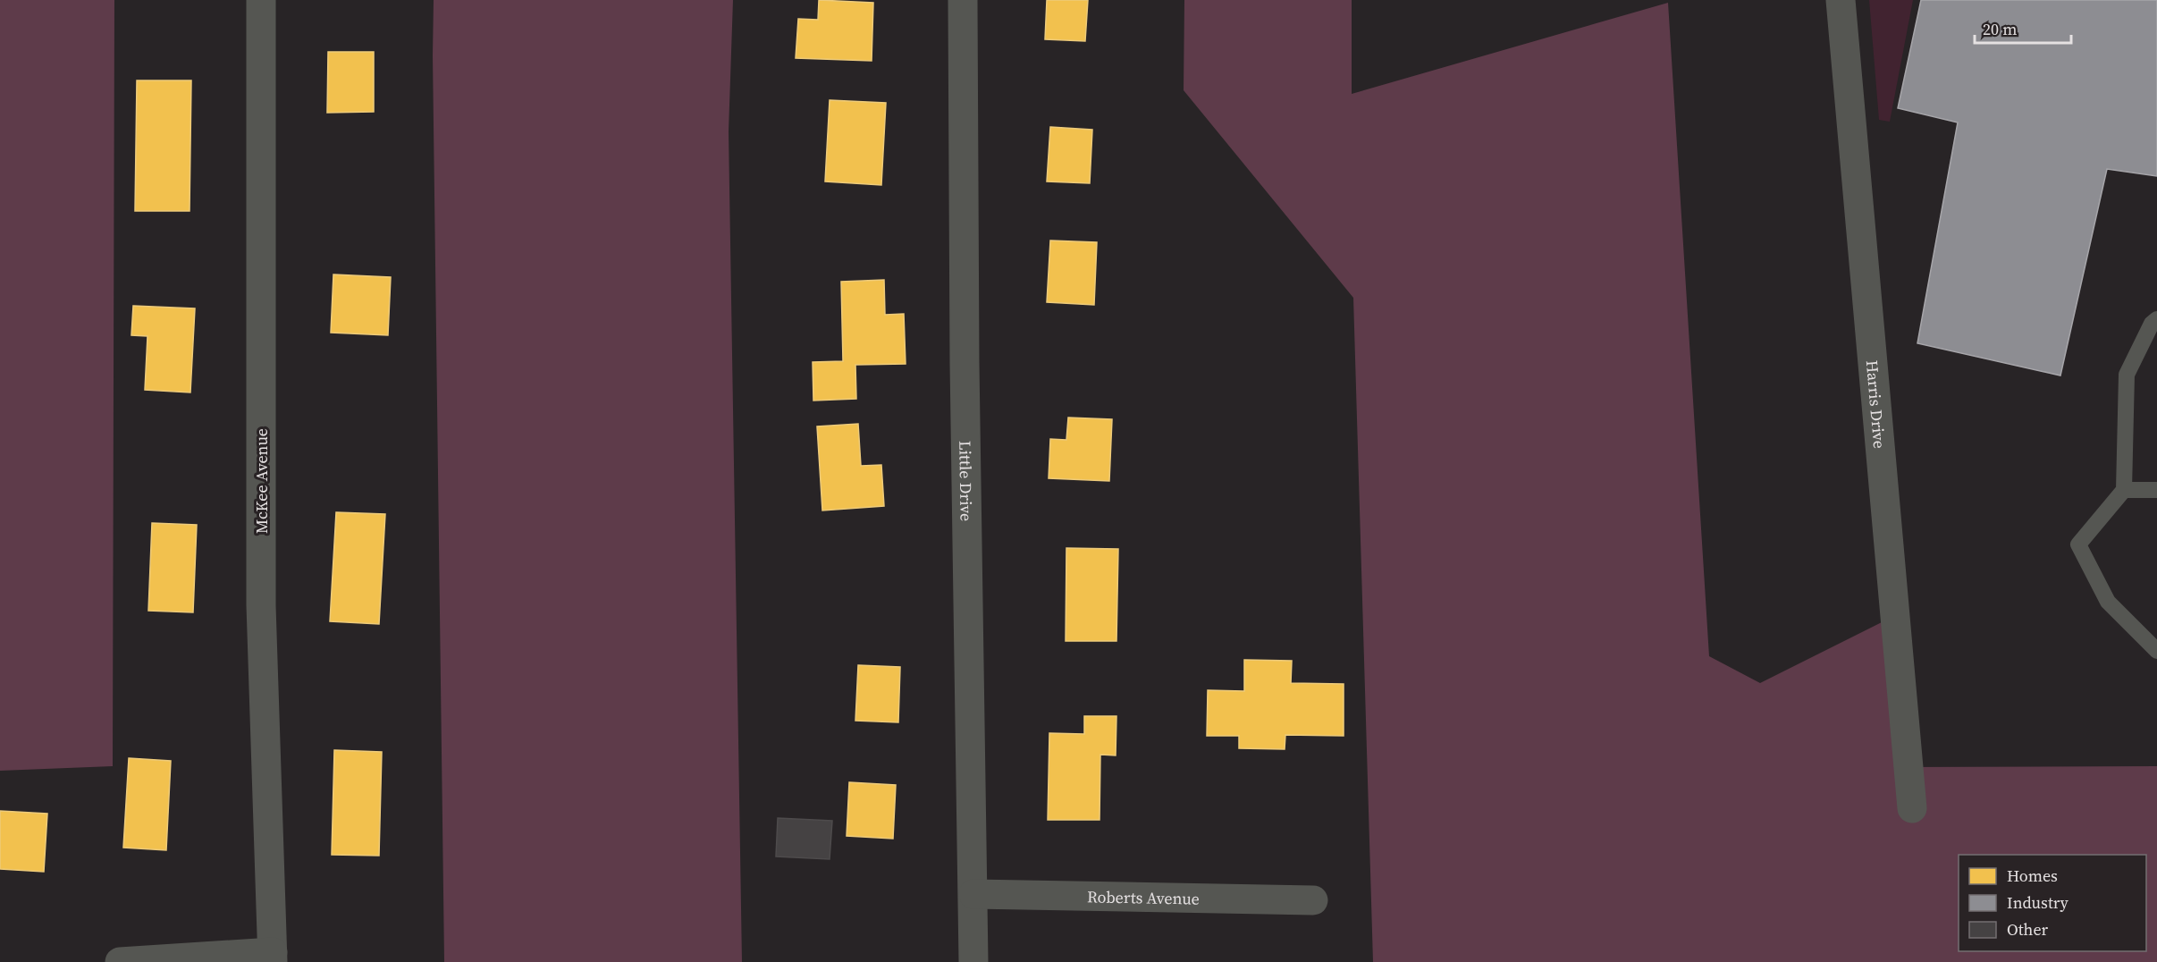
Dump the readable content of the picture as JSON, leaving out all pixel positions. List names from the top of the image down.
{
  "streets": {
    "street": [
      "Harris Drive",
      "McKee Avenue",
      "Little Drive",
      "Roberts Avenue"
    ]
  },
  "crossings": [
    ["Little Drive", "Roberts Avenue"]
  ],
  "legend": ["Homes", "Industry", "Other"],
  "scale_bar": "20 m"
}
